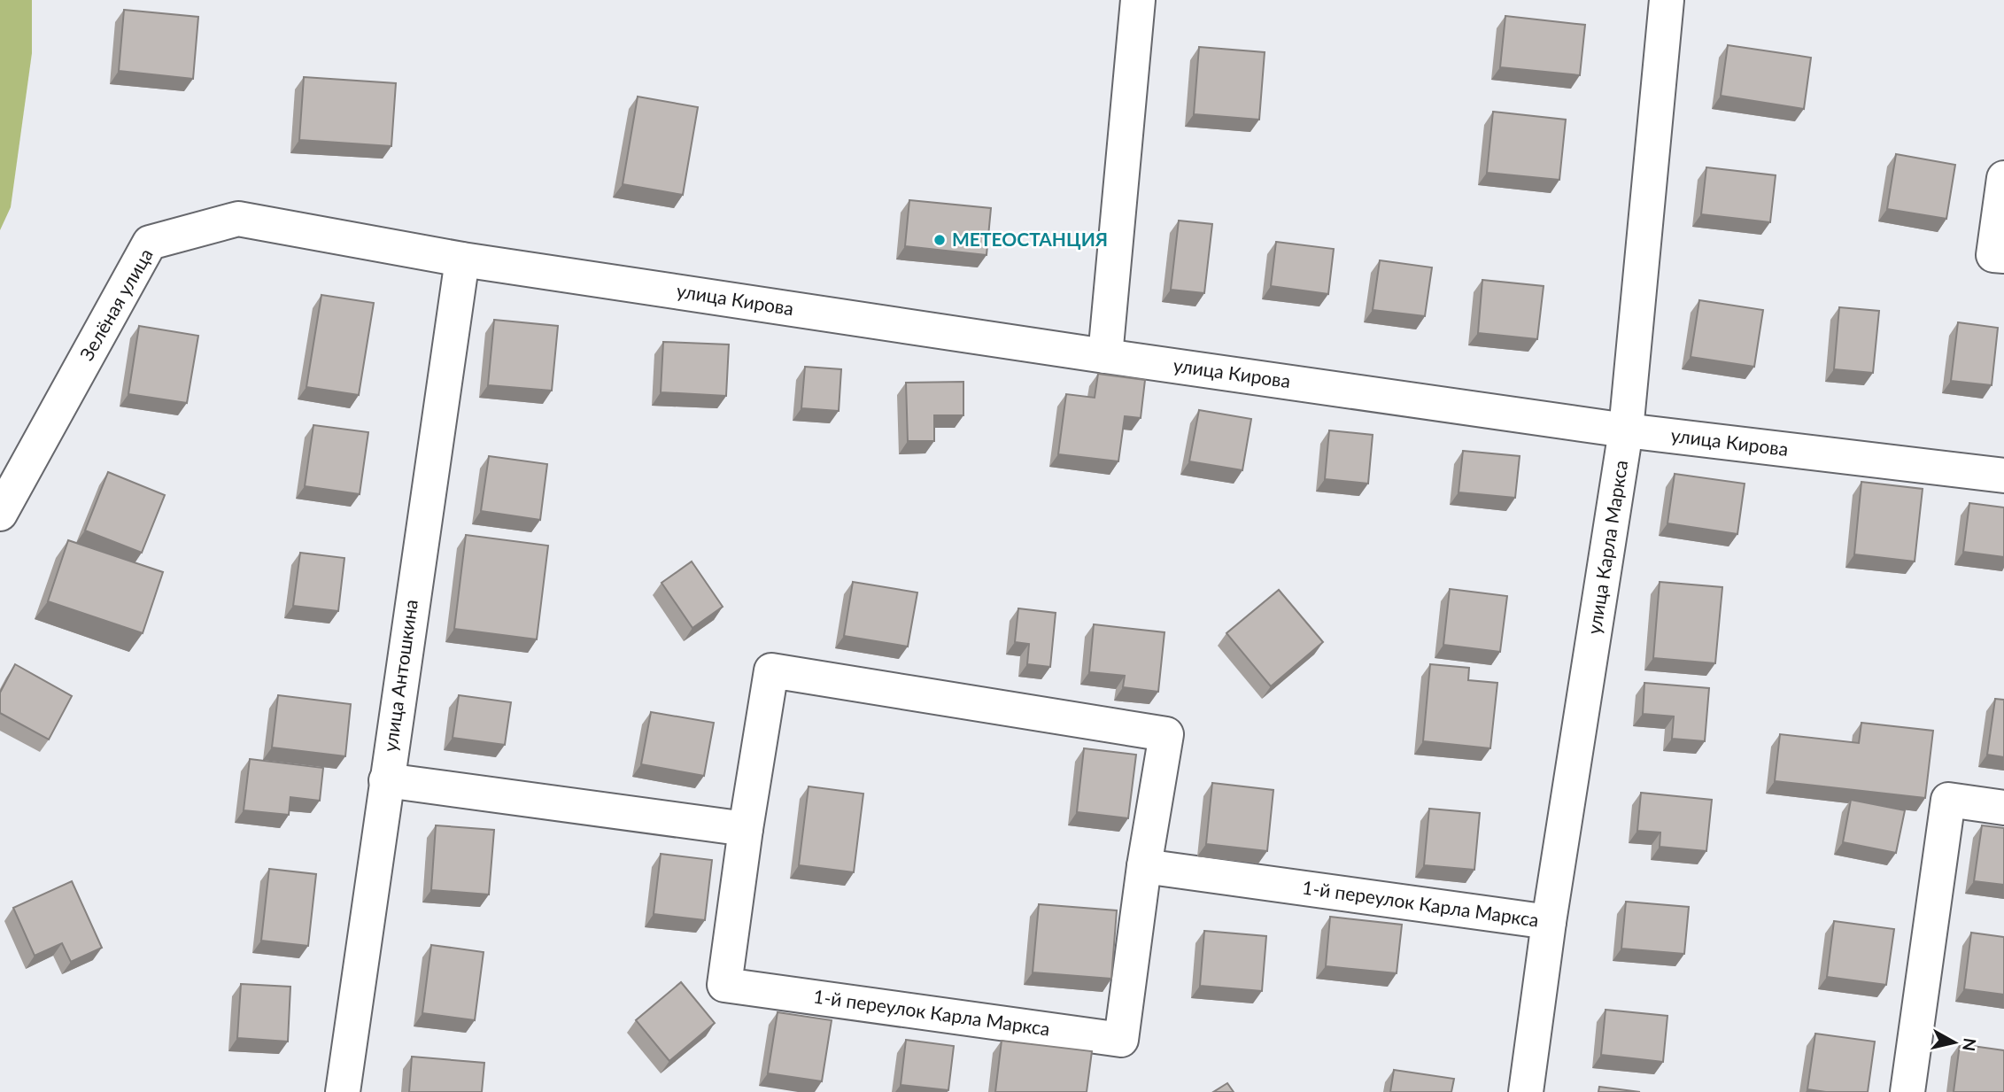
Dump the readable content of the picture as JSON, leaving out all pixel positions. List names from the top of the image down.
{
  "streets": {
    "street": [
      "улица Кирова",
      "Зелёная улица",
      "улица Карла Маркса",
      "улица Антошкина",
      "1-й переулок Карла Маркса"
    ]
  },
  "crossings": [
    ["улица Кирова", "Зелёная улица"],
    ["улица Кирова", "улица Карла Маркса"],
    ["улица Кирова", "улица Антошкина"],
    ["Зелёная улица", "улица Антошкина"],
    ["улица Карла Маркса", "1-й переулок Карла Маркса"]
  ],
  "places": ["МЕТЕОСТАНЦИЯ"],
  "north": "right"
}
